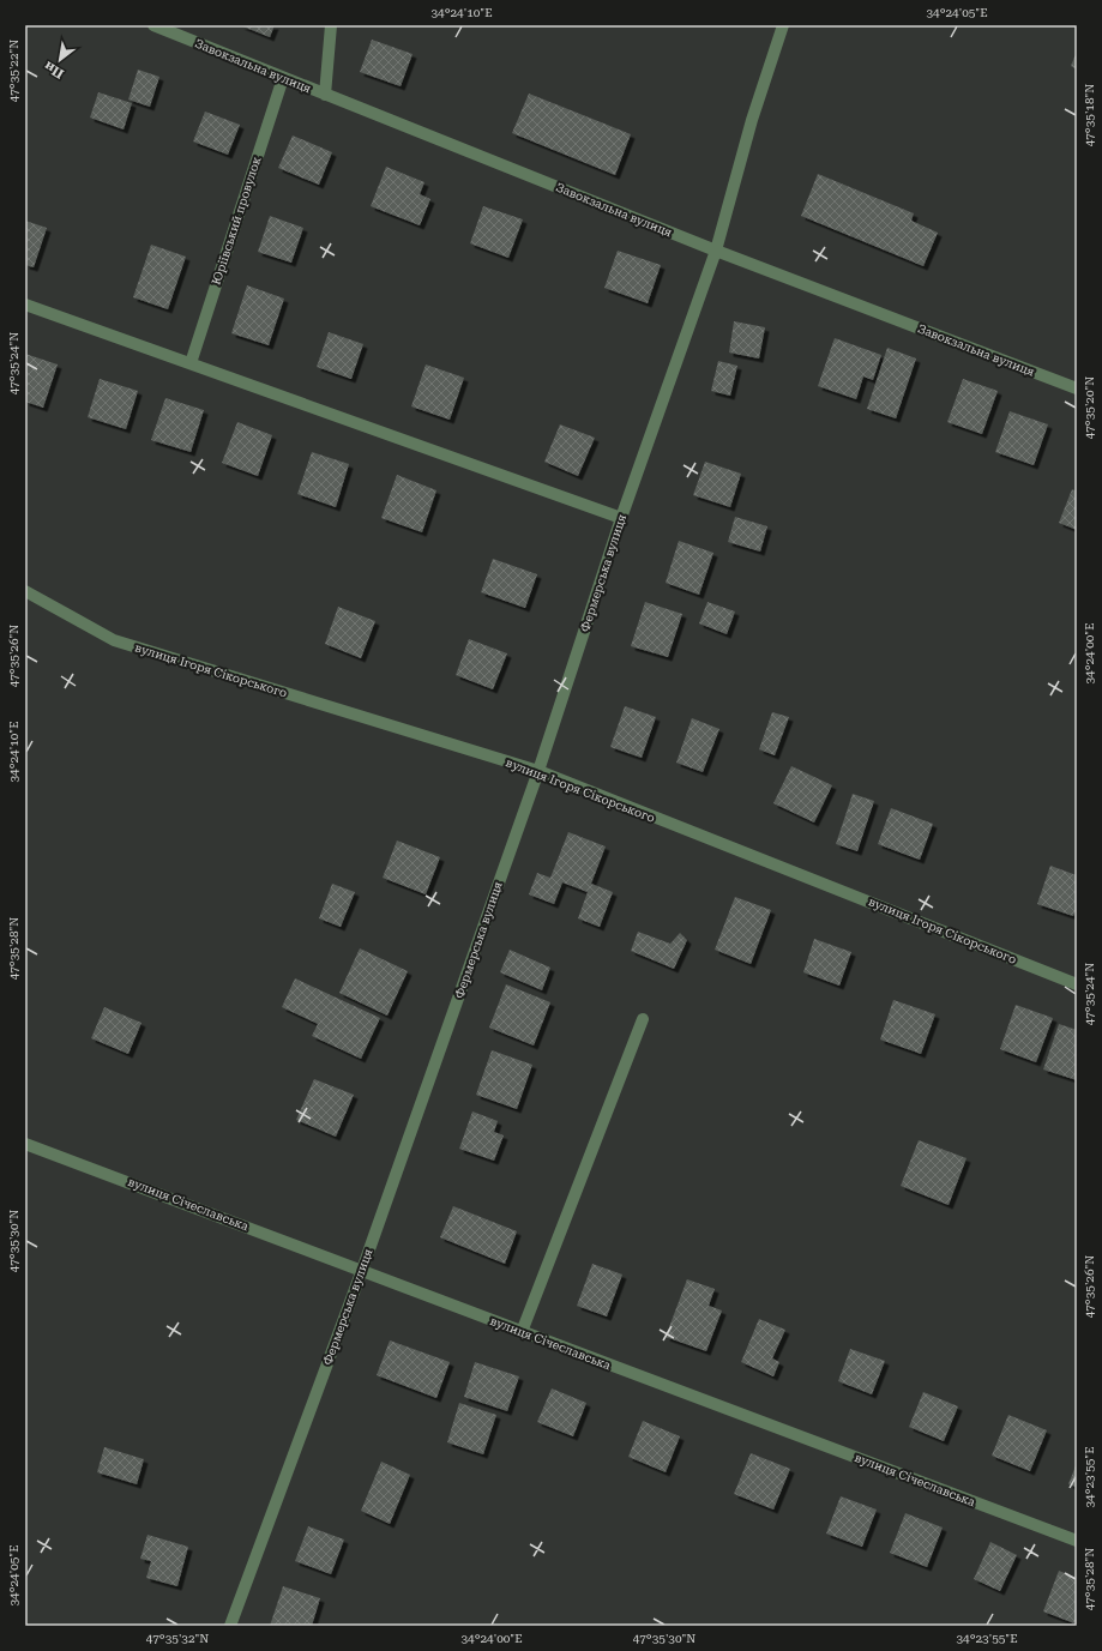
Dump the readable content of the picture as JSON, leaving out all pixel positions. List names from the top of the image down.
{
  "streets": {
    "street": [
      "Завокзальна вулиця",
      "Юріївський провулок",
      "Фермерська вулиця",
      "вулиця Ігоря Сікорського",
      "вулиця Січеславська"
    ]
  },
  "crossings": [
    ["Завокзальна вулиця", "Юріївський провулок"],
    ["Завокзальна вулиця", "Фермерська вулиця"],
    ["Фермерська вулиця", "вулиця Ігоря Сікорського"],
    ["Фермерська вулиця", "вулиця Січеславська"]
  ],
  "north": "bottom left",
  "coordinates": [
    "34°24'10\"E",
    "34°24'05\"E",
    "47°35'22\"N",
    "47°35'18\"N",
    "47°35'24\"N",
    "47°35'20\"N",
    "34°24'00\"E",
    "47°35'26\"N",
    "47°35'28\"N",
    "47°35'30\"N",
    "34°23'55\"E",
    "47°35'32\"N"
  ]
}
